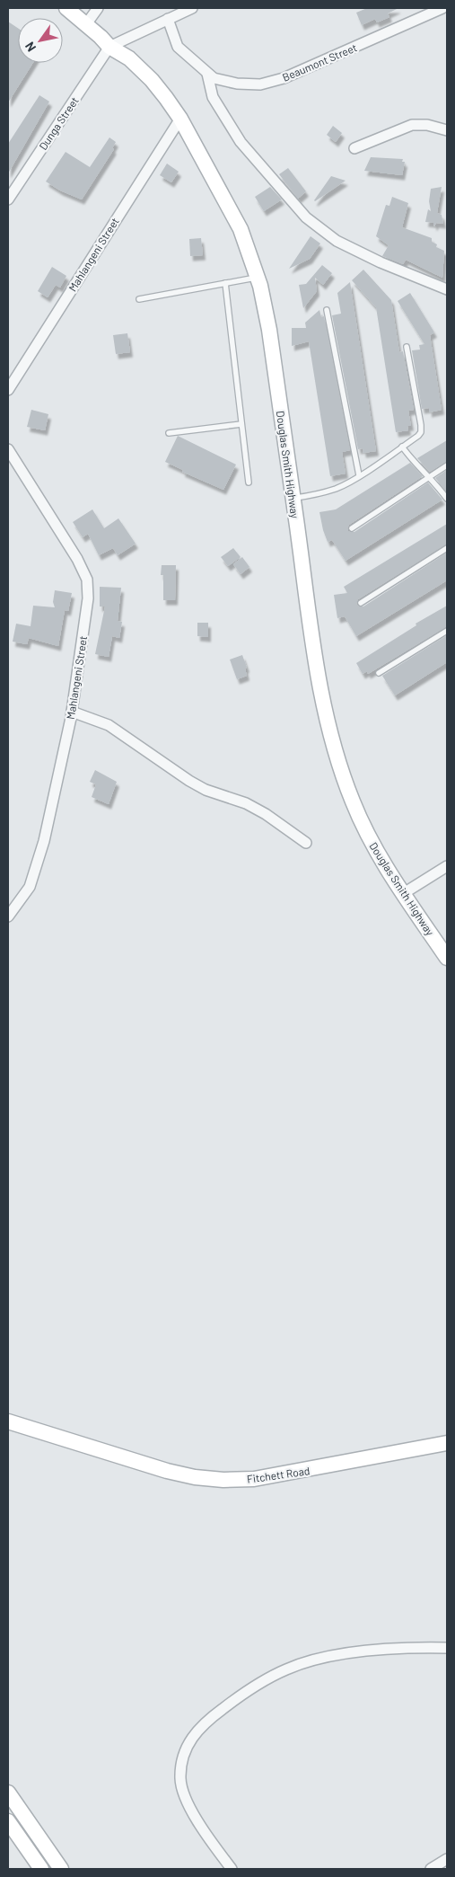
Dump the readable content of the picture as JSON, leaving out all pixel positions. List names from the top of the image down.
{
  "streets": {
    "street": [
      "Beaumont Street",
      "Dunga Street",
      "Mahlangeni Street",
      "Douglas Smith Highway",
      "Fitchett Road"
    ]
  },
  "crossings": [
    ["Dunga Street", "Douglas Smith Highway"],
    ["Mahlangeni Street", "Douglas Smith Highway"]
  ],
  "north": "bottom left"
}
